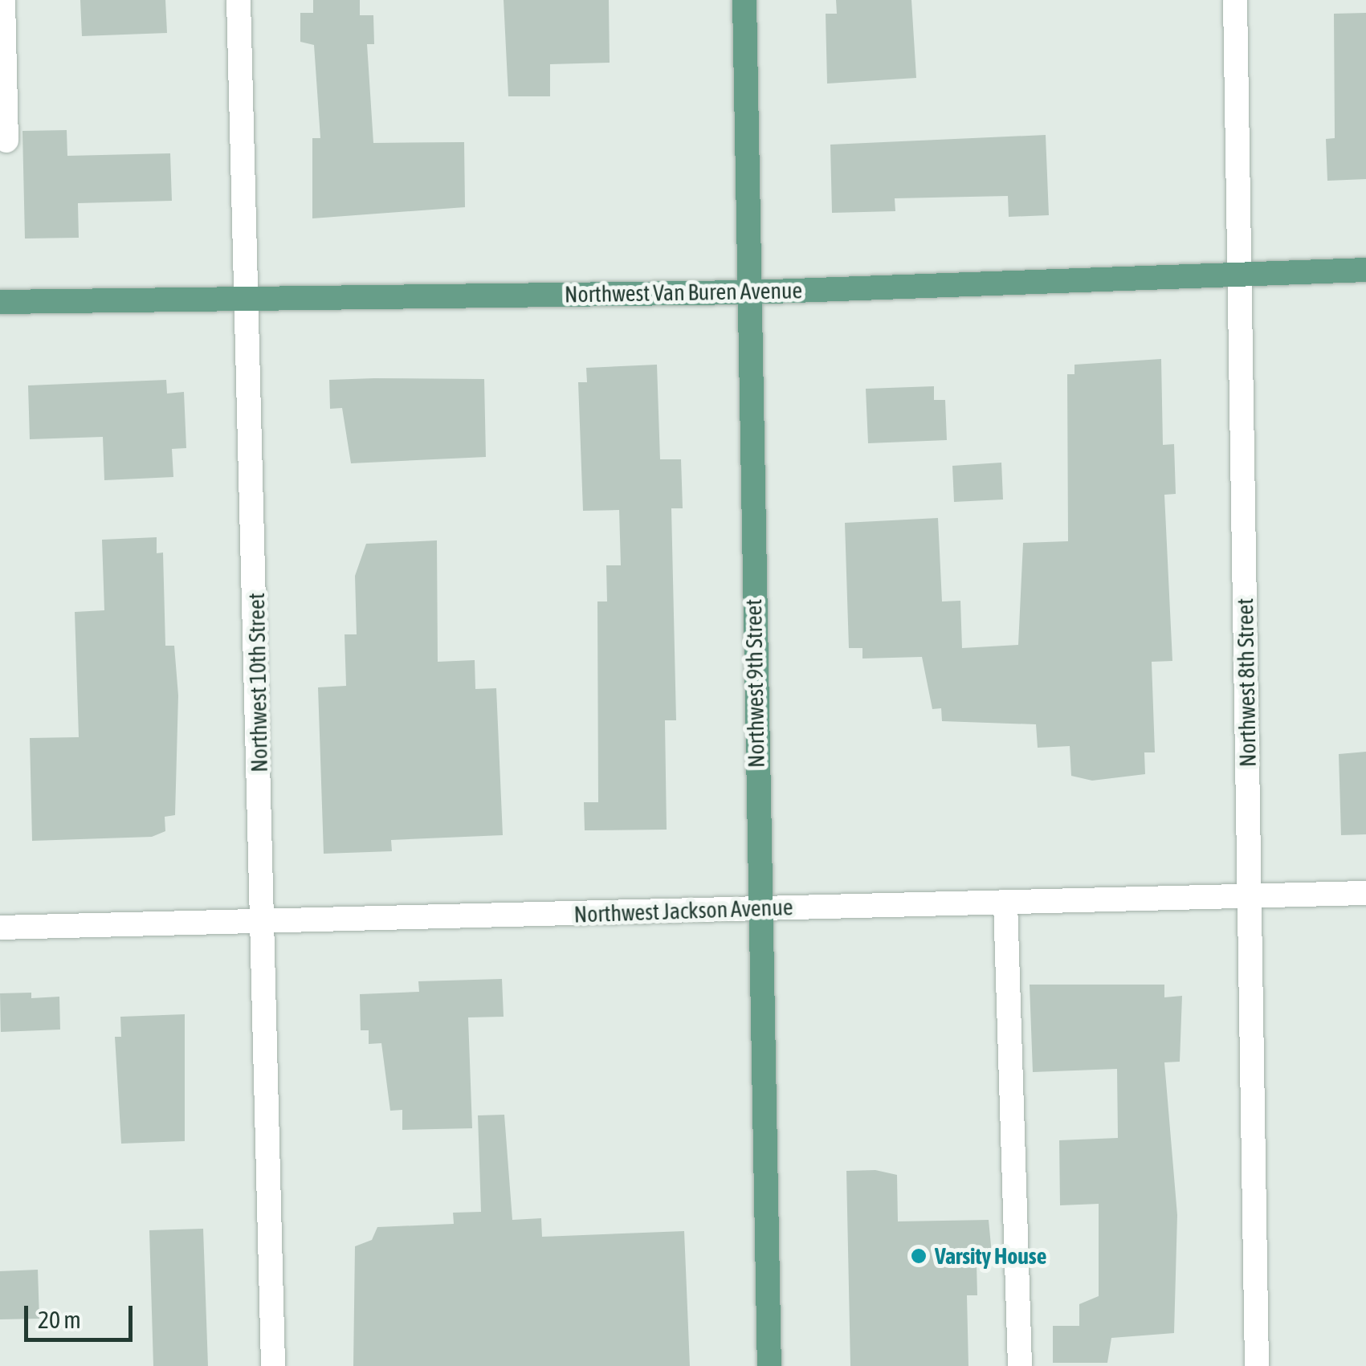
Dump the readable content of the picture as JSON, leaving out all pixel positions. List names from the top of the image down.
{
  "streets": {
    "main road": ["Northwest Van Buren Avenue", "Northwest 9th Street"],
    "street": ["Northwest 10th Street", "Northwest 8th Street", "Northwest Jackson Avenue"]
  },
  "crossings": [
    ["Northwest Van Buren Avenue", "Northwest 10th Street"],
    ["Northwest Van Buren Avenue", "Northwest 8th Street"],
    ["Northwest Van Buren Avenue", "Northwest 9th Street"],
    ["Northwest 10th Street", "Northwest Jackson Avenue"],
    ["Northwest 8th Street", "Northwest Jackson Avenue"],
    ["Northwest 9th Street", "Northwest Jackson Avenue"]
  ],
  "places": ["Varsity House"],
  "scale_bar": "20 m"
}
